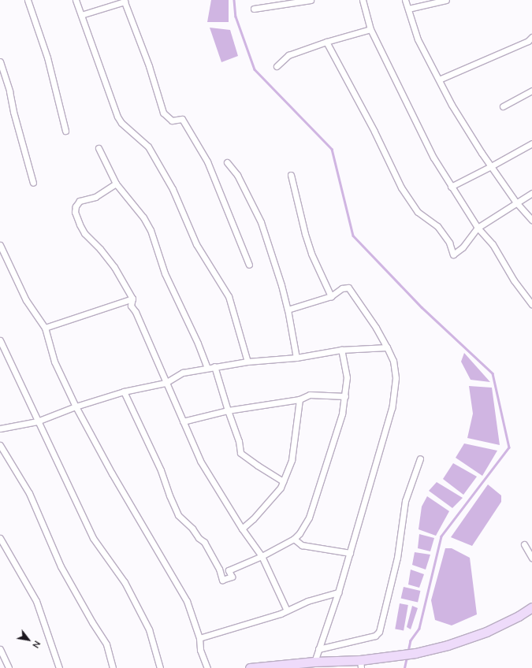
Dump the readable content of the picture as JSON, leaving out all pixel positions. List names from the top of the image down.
{
  "north": "bottom right"
}
